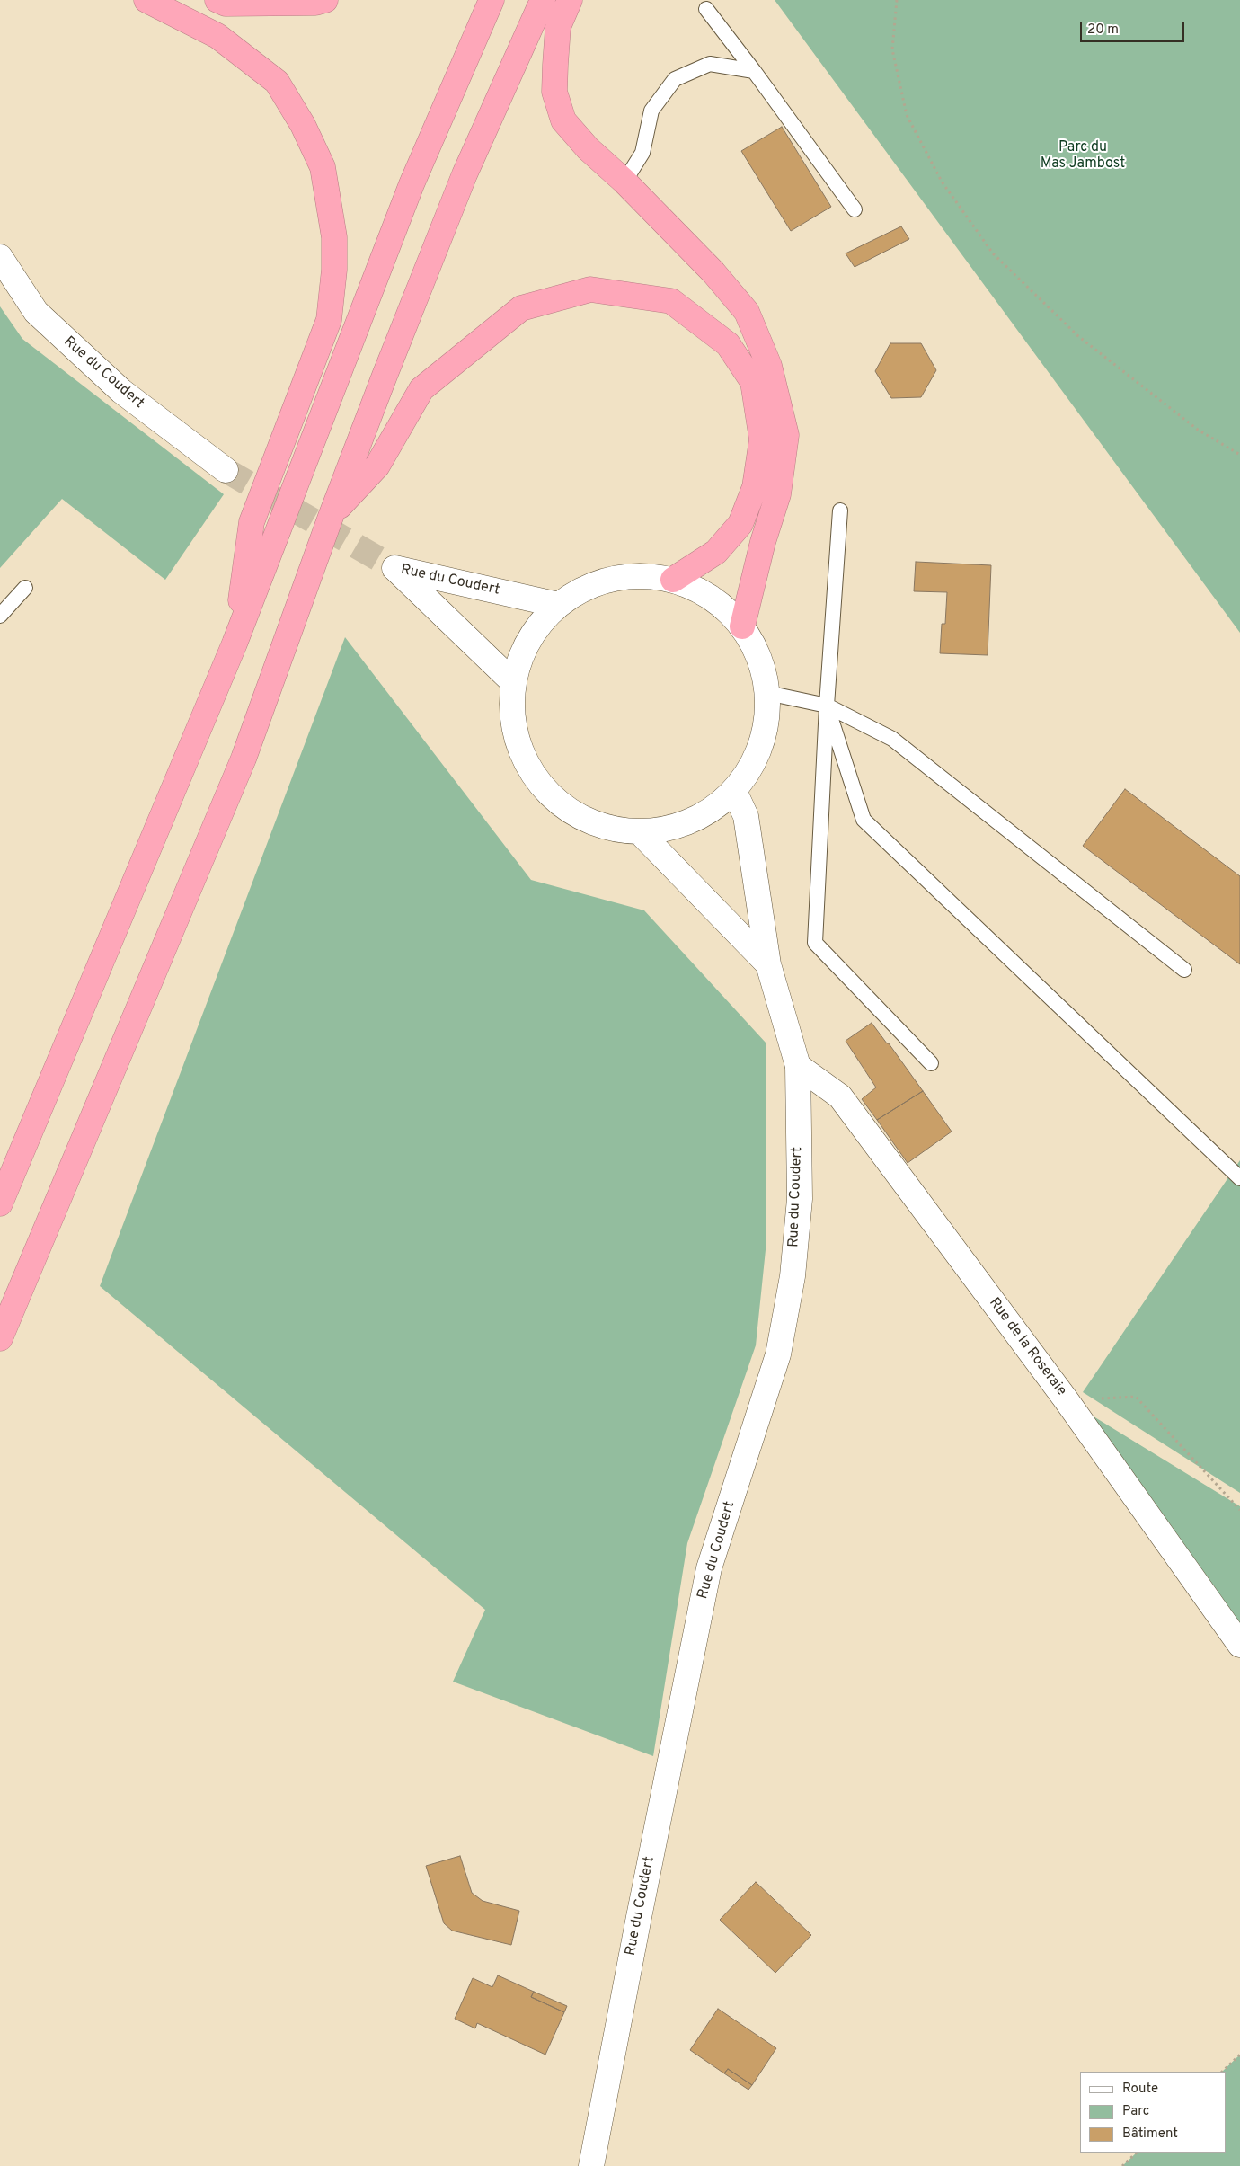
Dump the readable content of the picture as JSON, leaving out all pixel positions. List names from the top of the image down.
{
  "streets": {
    "street": ["Rue du Coudert", "Rue de la Roseraie"]
  },
  "crossings": [
    ["Rue du Coudert", "Rue de la Roseraie"]
  ],
  "parks": ["Parc du Mas Jambost"],
  "legend": ["Route", "Parc", "Bâtiment"],
  "scale_bar": "20 m"
}
